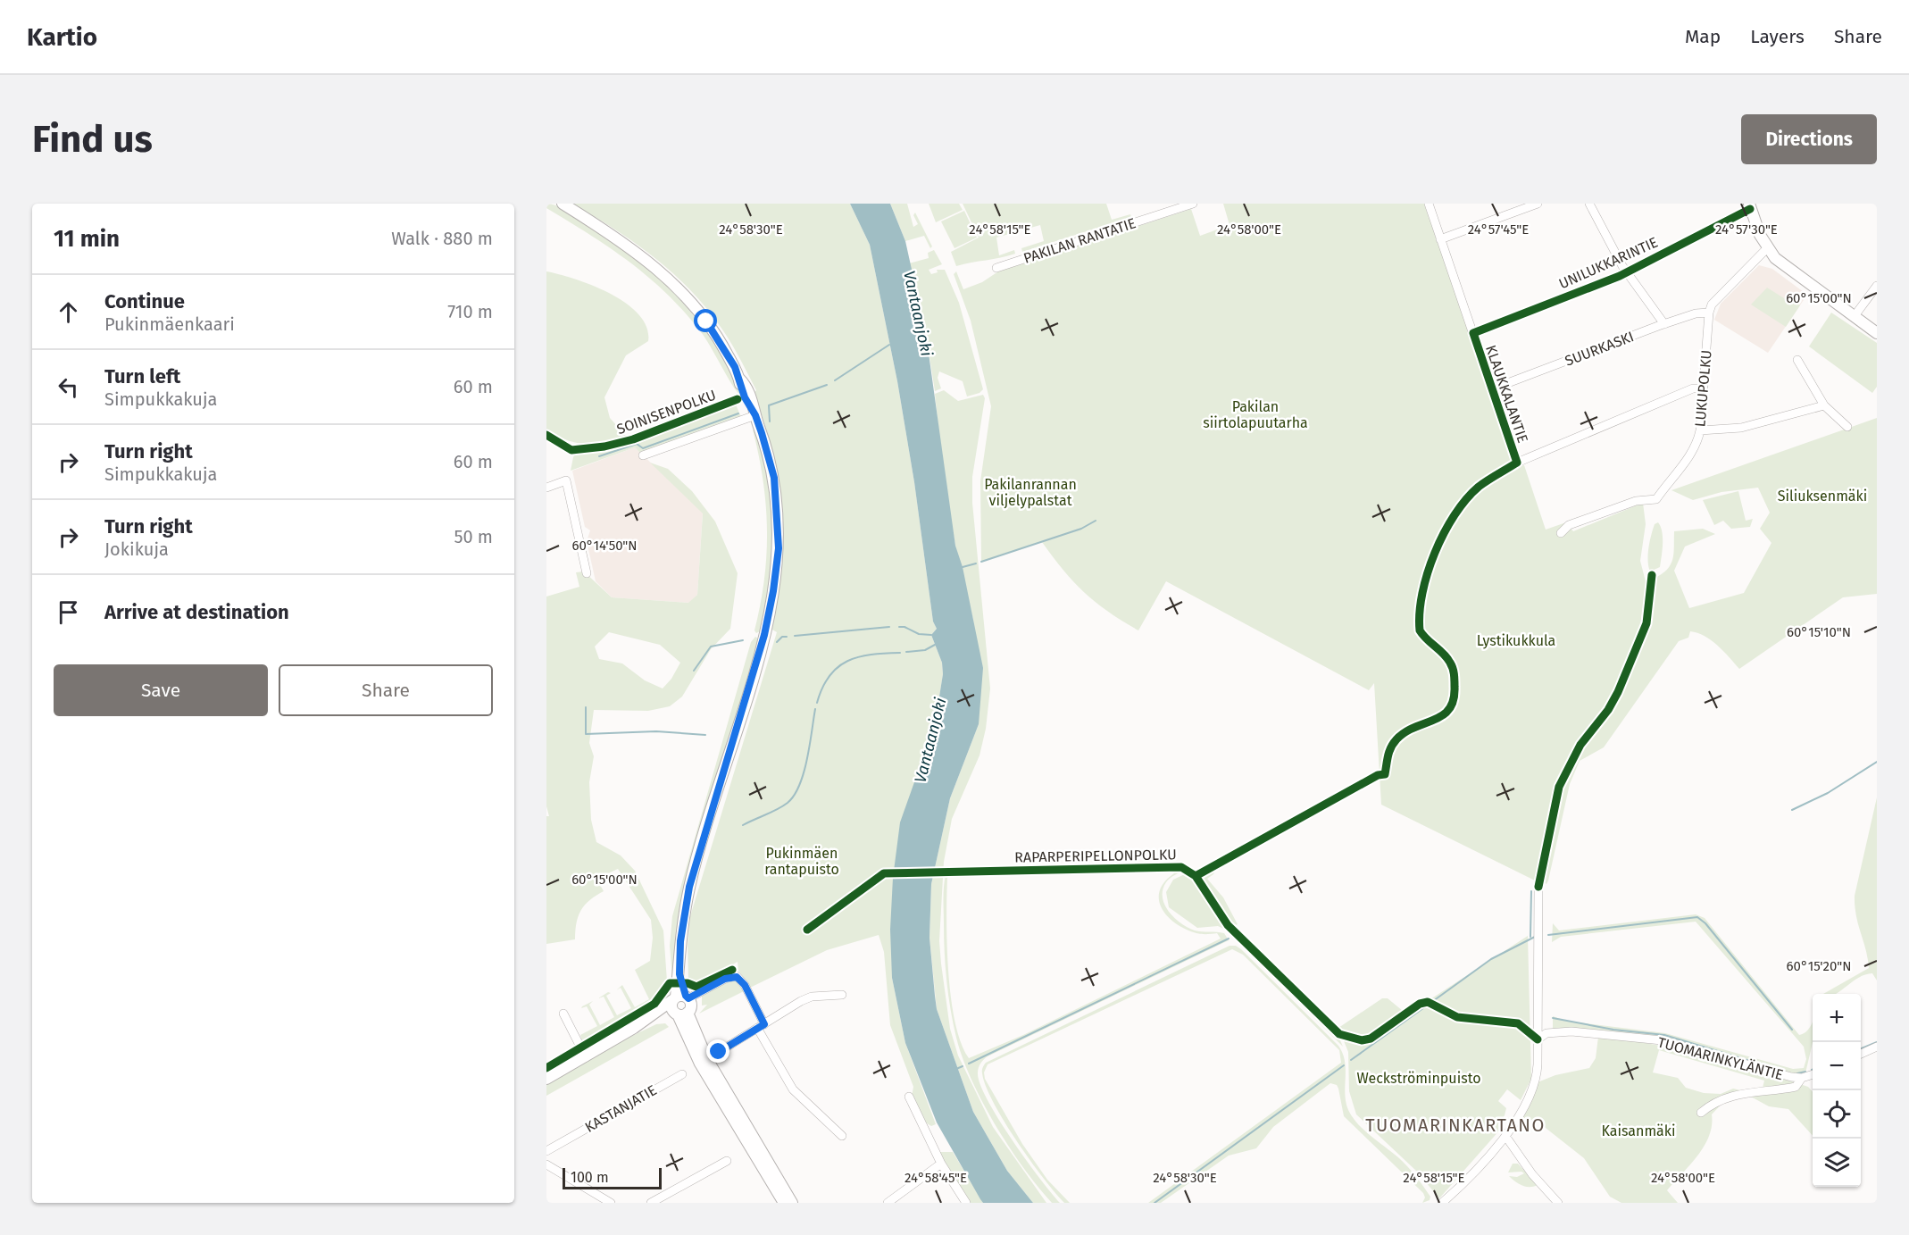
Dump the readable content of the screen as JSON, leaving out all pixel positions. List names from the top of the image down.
{
  "streets": {
    "street": [
      "PAKILAN RANTATIE",
      "UNILUKKARINTIE",
      "SUURKASKI",
      "LUKUPOLKU",
      "KLAUKKALANTIE",
      "TUOMARINKYLÄNTIE",
      "KASTANJATIE"
    ],
    "cycle path": ["SOINISENPOLKU", "RAPARPERIPELLONPOLKU"]
  },
  "crossings": [
    ["UNILUKKARINTIE", "KLAUKKALANTIE"],
    ["SUURKASKI", "LUKUPOLKU"],
    ["SUURKASKI", "KLAUKKALANTIE"],
    ["LUKUPOLKU", "KLAUKKALANTIE"]
  ],
  "districts": ["TUOMARINKARTANO"],
  "water": ["Vantaanjoki"],
  "parks": [
    "Pakilan siirtolapuutarha",
    "Pakilanrannan viljelypalstat",
    "Siliuksenmäki",
    "Lystikukkula",
    "Pukinmäen rantapuisto",
    "Weckströminpuisto",
    "Kaisanmäki"
  ],
  "scale_bar": "100 m",
  "page": {
    "header": "Kartio",
    "nav": ["Map", "Layers", "Share"],
    "buttons": [
      "Directions",
      ["Save", "Share"]
    ],
    "title": "Find us",
    "heading": ["11 min", "Walk · 880 m"],
    "list": [
      ["Continue", "Pukinmäenkaari", "710 m"],
      ["Turn left", "Simpukkakuja", "60 m"],
      ["Turn right", "Simpukkakuja", "60 m"],
      ["Turn right", "Jokikuja", "50 m"],
      "Arrive at destination"
    ],
    "map_buttons": ["+", "−"],
    "scale": "100 m"
  },
  "coordinates": [
    "24°58'30\"E",
    "24°58'15\"E",
    "24°58'00\"E",
    "24°57'45\"E",
    "24°57'30\"E",
    "60°15'00\"N",
    "60°14'50\"N",
    "60°15'10\"N",
    "60°15'20\"N",
    "24°58'45\"E"
  ]
}
